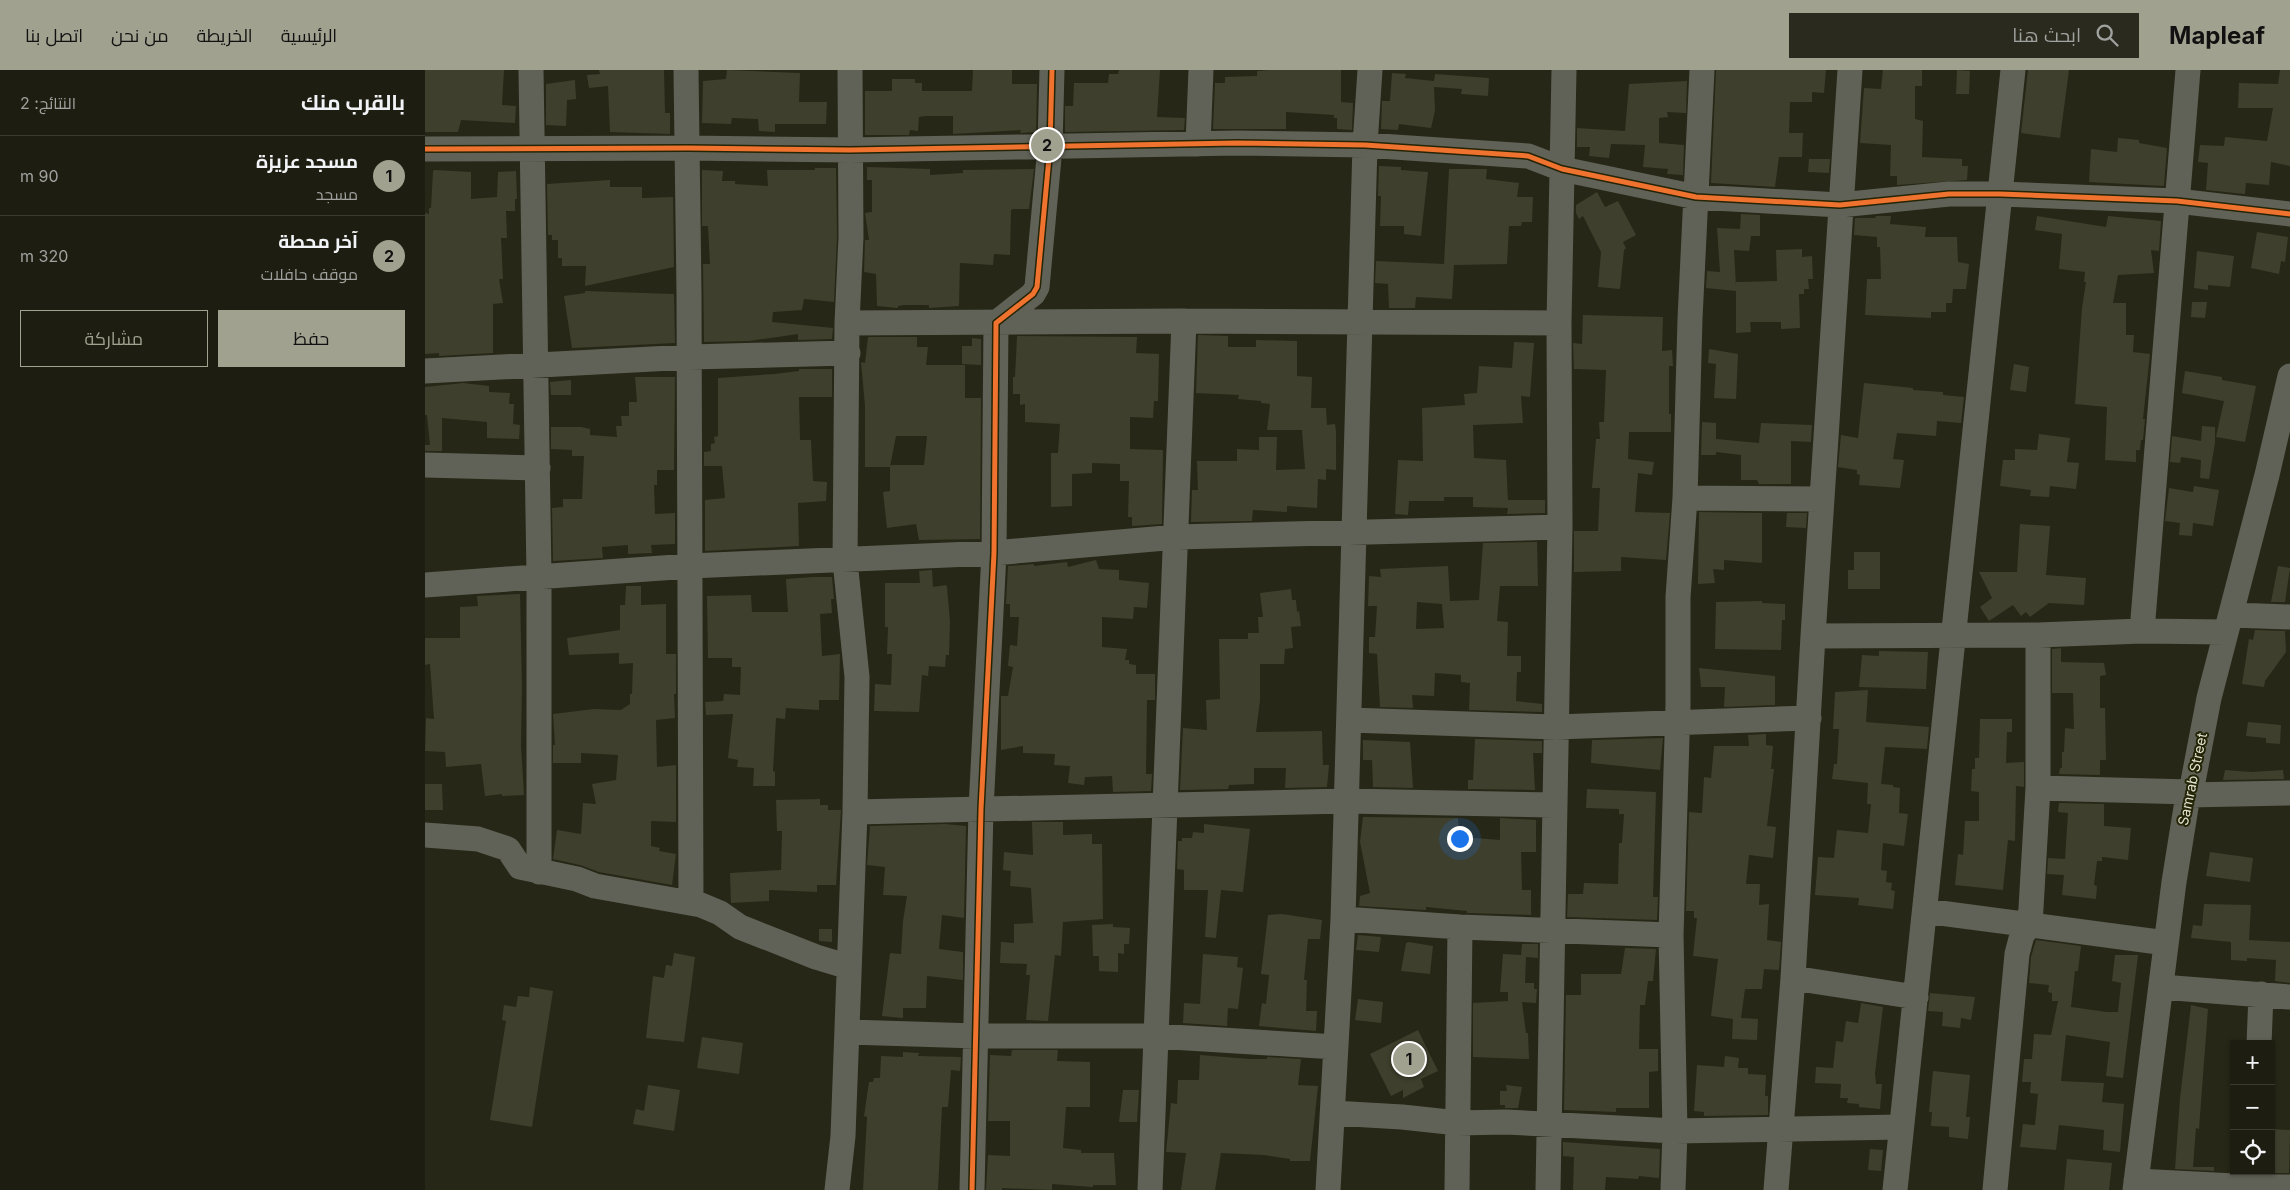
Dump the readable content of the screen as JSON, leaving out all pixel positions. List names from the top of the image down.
{
  "streets": {
    "street": ["Samrab Street"]
  },
  "page": {
    "header": "Mapleaf",
    "search": "ابحث هنا",
    "nav": [
      "الرئيسية",
      "الخريطة",
      "من نحن",
      "اتصل بنا"
    ],
    "heading": ["بالقرب منك", "النتائج: 2"],
    "pins": ["2", "1"],
    "list": [
      {
        "mark": "1",
        "name": "مسجد عزيزة",
        "note": "مسجد",
        "value": "90 m"
      },
      {
        "mark": "2",
        "name": "آخر محطة",
        "note": "موقف حافلات",
        "value": "320 m"
      }
    ],
    "buttons": ["حفظ", "مشاركة"],
    "map_buttons": ["+", "−"]
  }
}
